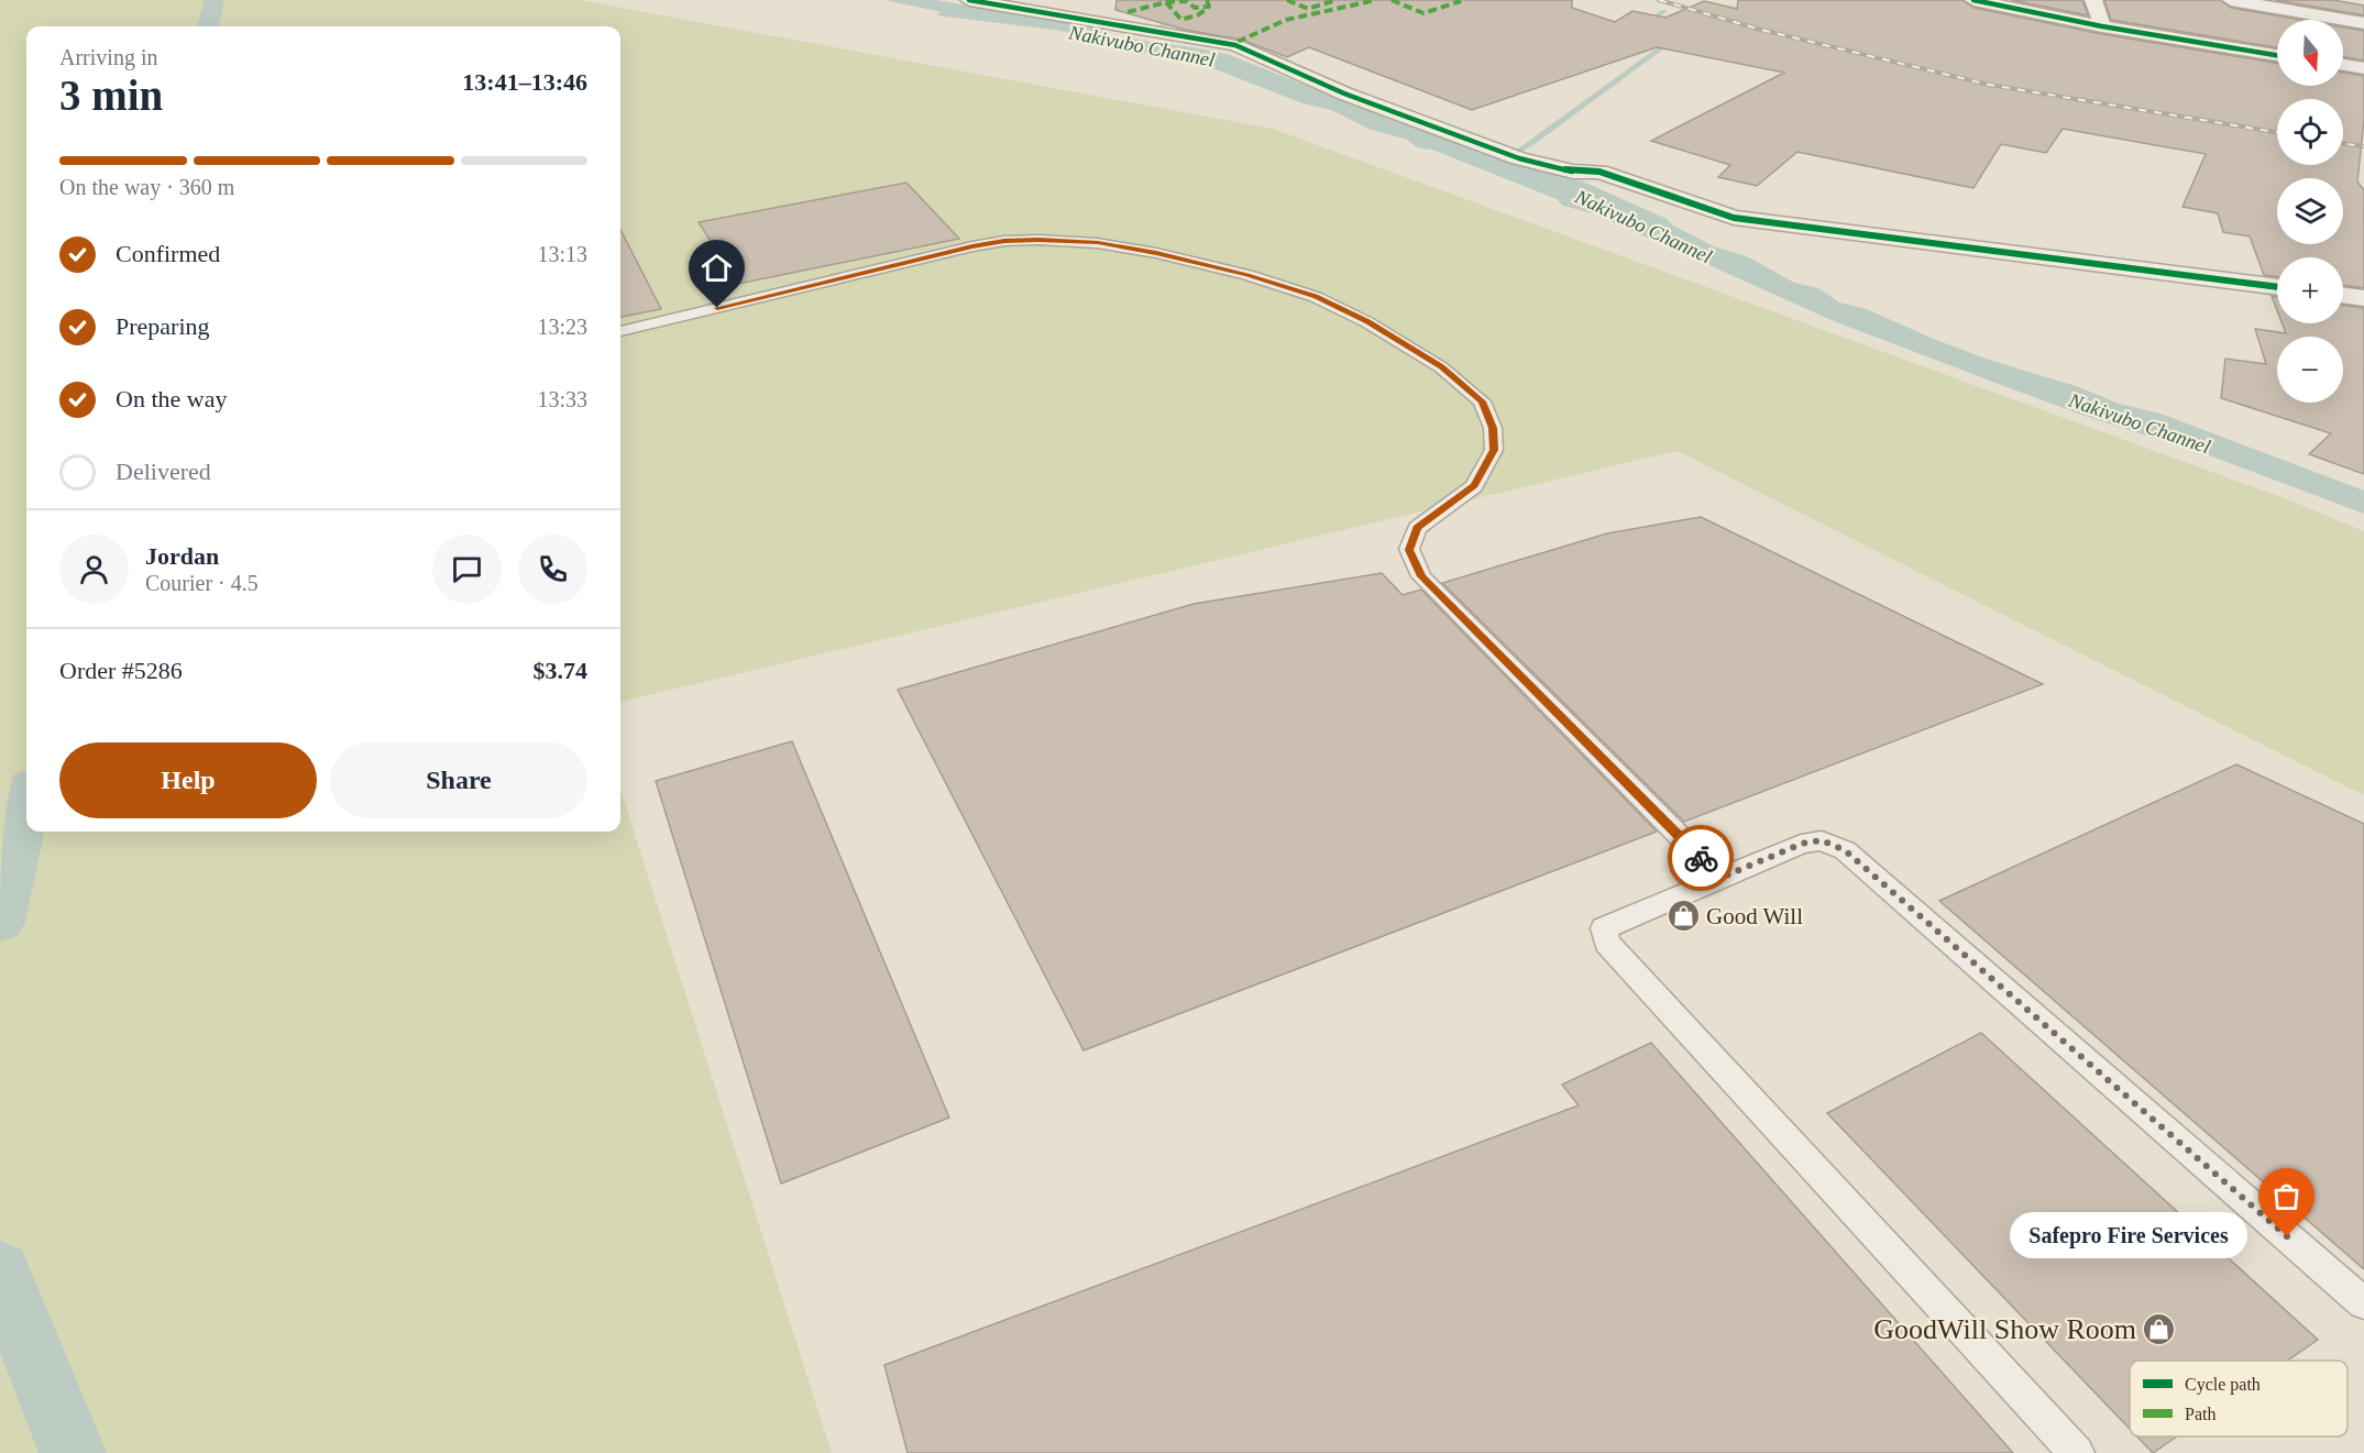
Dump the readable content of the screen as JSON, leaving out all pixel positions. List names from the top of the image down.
{
  "water": ["Nakivubo Channel"],
  "places": {
    "shop": ["Good Will", "GoodWill Show Room"],
    "other": ["Safepro Fire Services"]
  },
  "legend": ["Cycle path", "Path"],
  "north": "bottom",
  "page": {
    "map_buttons": ["+", "−"],
    "heading": ["3 min", "Arriving in", "13:41–13:46"],
    "panel": [
      "Jordan",
      "Courier · 4.5",
      "Order #5286",
      "$3.74"
    ],
    "bar": "On the way · 360 m",
    "list": [
      ["Confirmed", "13:13"],
      ["Preparing", "13:23"],
      ["On the way", "13:33"],
      "Delivered"
    ],
    "buttons": ["Help", "Share"],
    "bubble": "Safepro Fire Services"
  }
}
